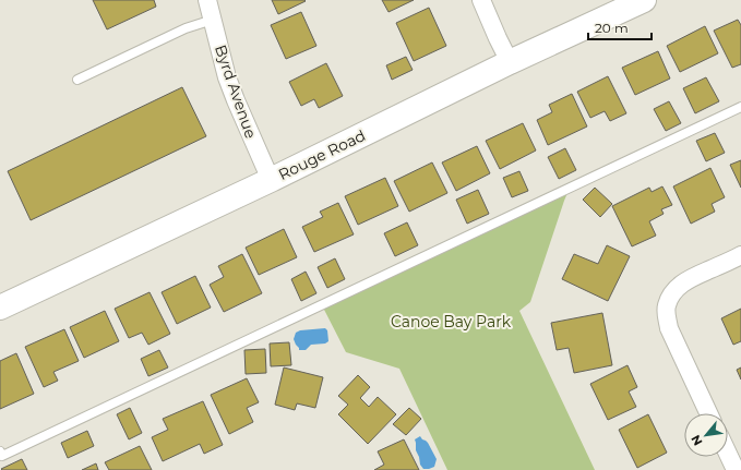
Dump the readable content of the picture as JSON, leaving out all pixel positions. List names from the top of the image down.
{
  "streets": {
    "street": ["Byrd Avenue", "Rouge Road"]
  },
  "crossings": [
    ["Byrd Avenue", "Rouge Road"]
  ],
  "parks": ["Canoe Bay Park"],
  "scale_bar": "20 m",
  "north": "bottom left"
}
